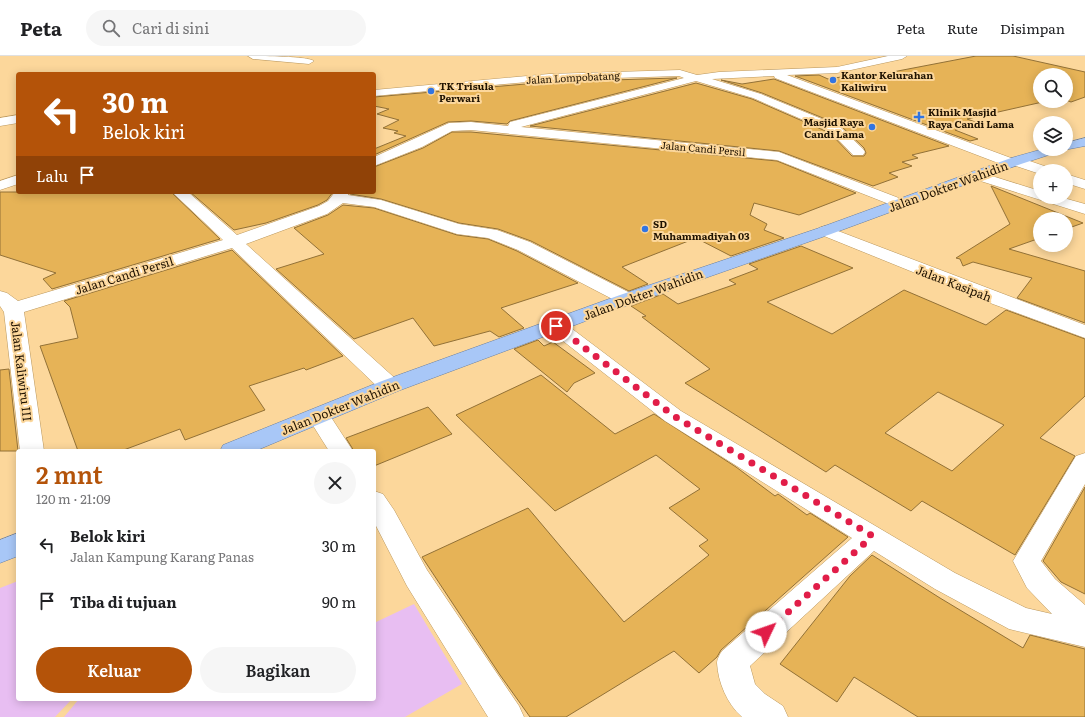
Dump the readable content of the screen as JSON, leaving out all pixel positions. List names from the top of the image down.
{
  "streets": {
    "highway": ["Jalan Dokter Wahidin"],
    "street": [
      "Jalan Lompobatang",
      "Jalan Candi Persil",
      "Jalan Kasipah",
      "Jalan Kaliwiru III"
    ]
  },
  "crossings": [
    ["Jalan Lompobatang", "Jalan Candi Persil"],
    ["Jalan Lompobatang", "Jalan Dokter Wahidin"],
    ["Jalan Candi Persil", "Jalan Dokter Wahidin"],
    ["Jalan Candi Persil", "Jalan Kaliwiru III"],
    ["Jalan Dokter Wahidin", "Jalan Kasipah"]
  ],
  "places": {
    "other": [
      "Kantor Kelurahan Kaliwiru",
      "TK Trisula Perwari",
      "Masjid Raya Candi Lama",
      "SD Muhammadiyah 03"
    ],
    "health": ["Klinik Masjid Raya Candi Lama"]
  },
  "page": {
    "header": "Peta",
    "search": "Cari di sini",
    "nav": ["Peta", "Rute", "Disimpan"],
    "map_buttons": ["+", "−"],
    "turn": ["30 m", "Belok kiri"],
    "then": "Lalu",
    "heading": ["2 mnt", "120 m · 21:09"],
    "list": [
      {
        "name": "Belok kiri",
        "note": "Jalan Kampung Karang Panas",
        "value": "30 m"
      },
      {
        "name": "Tiba di tujuan",
        "value": "90 m"
      }
    ],
    "buttons": ["Keluar", "Bagikan"]
  }
}
